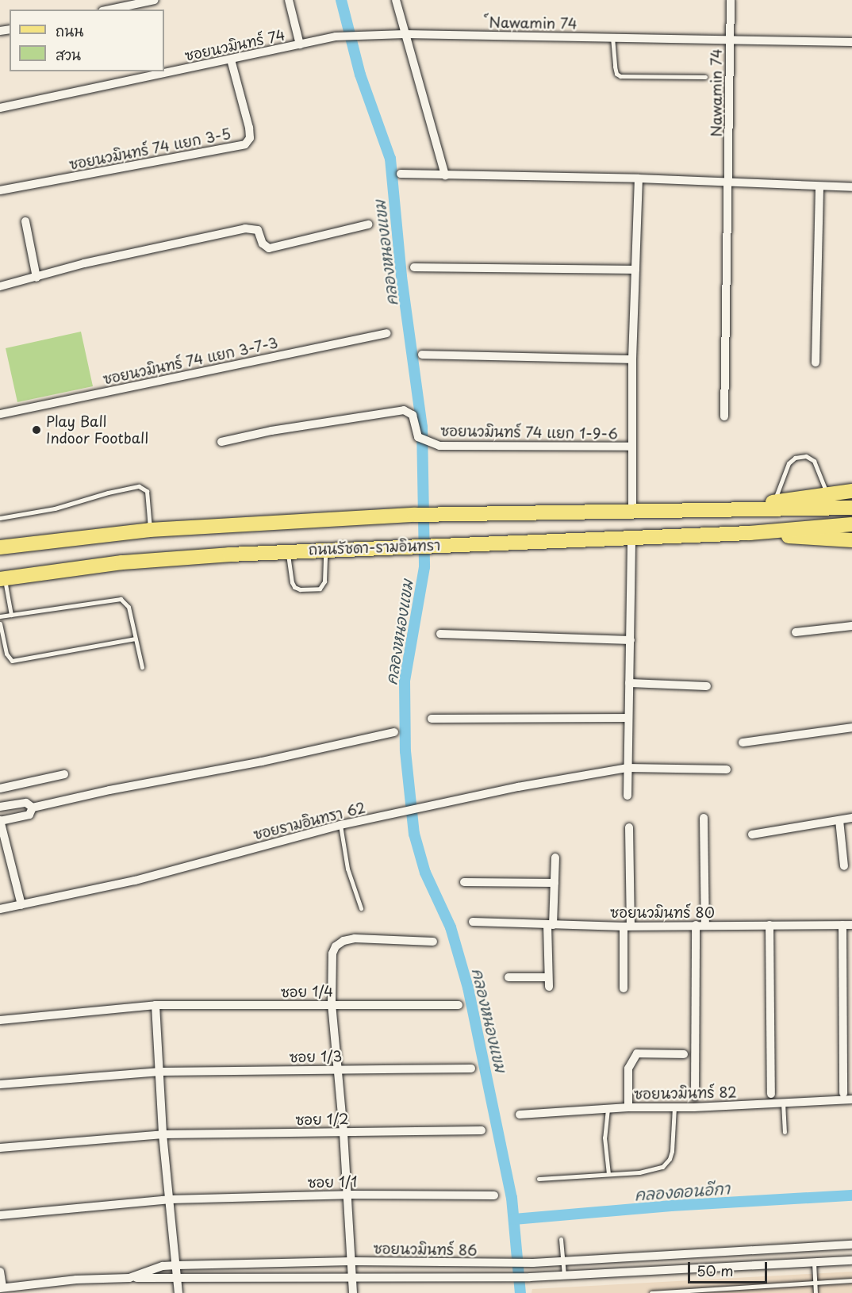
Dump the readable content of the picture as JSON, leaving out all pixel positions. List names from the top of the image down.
{
  "streets": {
    "main road": ["ถนนรัชดา-รามอินทรา"],
    "street": [
      "์Nawamin 74",
      "ซอยนวมินทร์ 74",
      "Nawamin 74",
      "ซอยนวมินทร์ 74 แยก 3-5",
      "ซอยนวมินทร์ 74 แยก 3-7-3",
      "ซอยนวมินทร์ 74 แยก 1-9-6",
      "ซอยรามอินทรา 62",
      "ซอยนวมินทร์ 80",
      "ซอย 1/4",
      "ซอย 1/3",
      "ซอยนวมินทร์ 82",
      "ซอย 1/2",
      "ซอย 1/1",
      "ซอยนวมินทร์ 86"
    ]
  },
  "crossings": [
    ["์Nawamin 74", "ซอยนวมินทร์ 74"],
    ["์Nawamin 74", "Nawamin 74"],
    ["ซอยนวมินทร์ 74", "ซอยนวมินทร์ 74 แยก 3-5"]
  ],
  "water": ["คลองหนองแขม", "คลองดอนอีกา"],
  "places": ["Play Ball Indoor Football"],
  "legend": ["ถนน", "สวน"],
  "scale_bar": "50 m"
}
